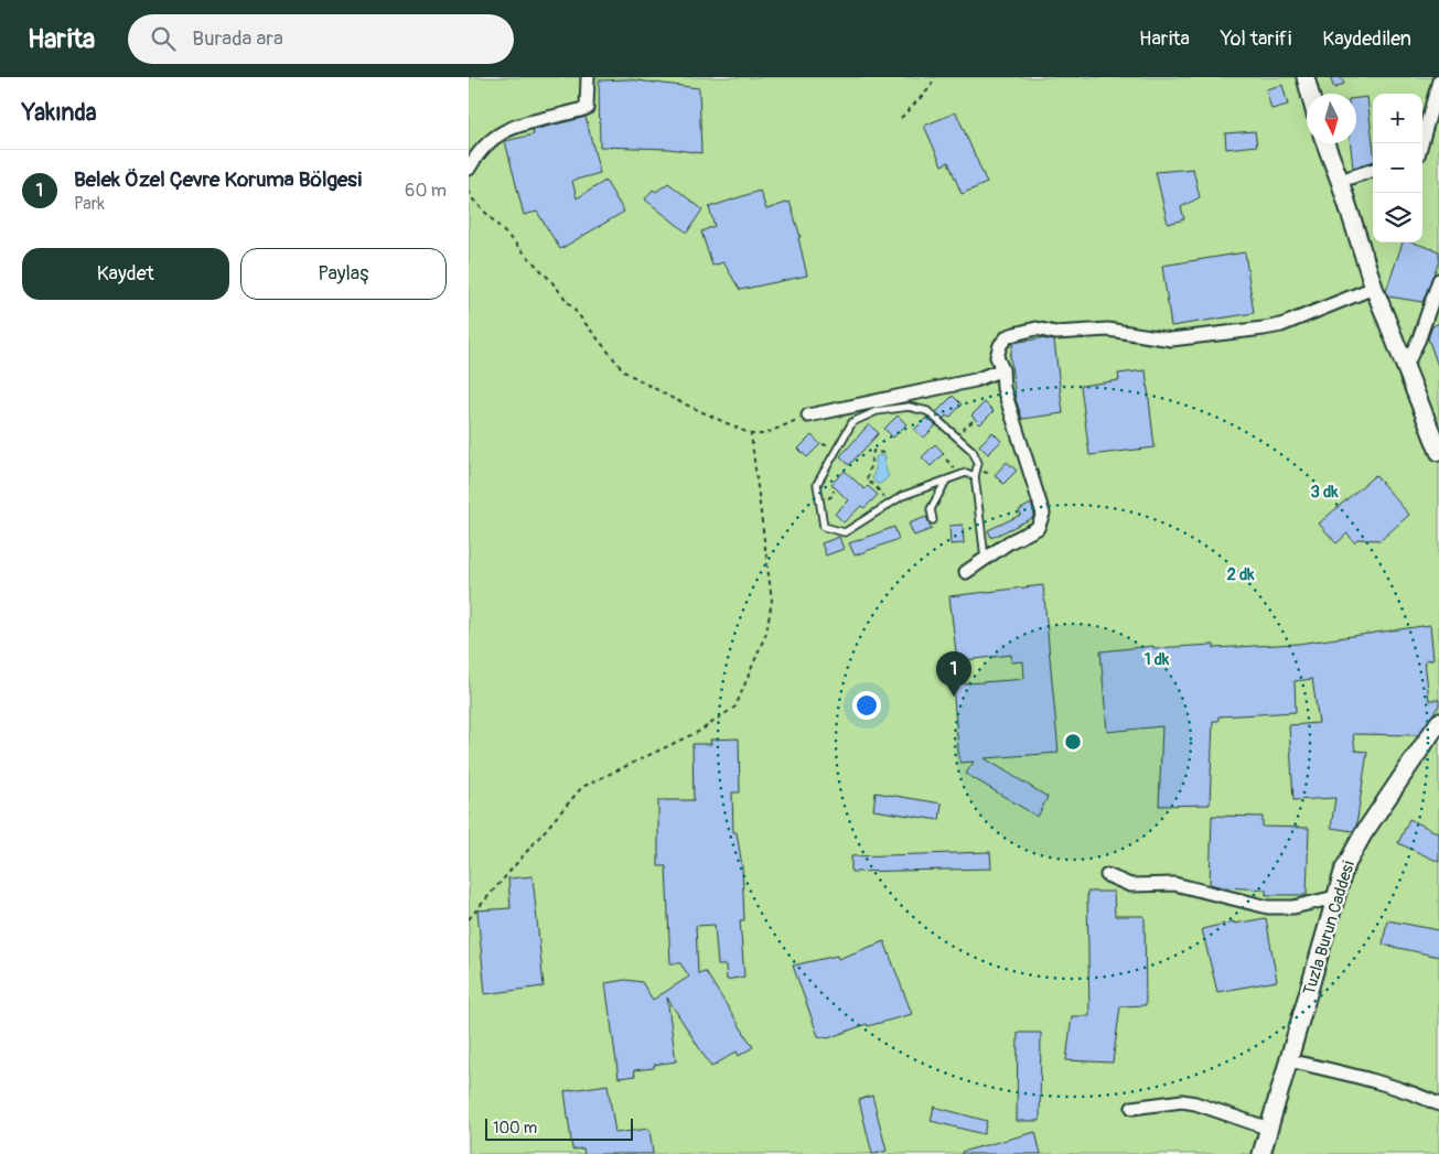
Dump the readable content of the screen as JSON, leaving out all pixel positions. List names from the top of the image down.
{
  "streets": {
    "main road": ["Tuzla Burun Caddesi"]
  },
  "scale_bar": "100 m",
  "north": "bottom",
  "page": {
    "header": "Harita",
    "search": "Burada ara",
    "nav": ["Harita", "Yol tarifi", "Kaydedilen"],
    "heading": "Yakında",
    "map_buttons": ["+", "−"],
    "list": [
      {
        "mark": "1",
        "name": "Belek Özel Çevre Koruma Bölgesi",
        "note": "Park",
        "value": "60 m"
      }
    ],
    "buttons": ["Kaydet", "Paylaş"],
    "pins": "1",
    "scale": "100 m"
  },
  "rings": ["3 dk", "2 dk", "1 dk"]
}
